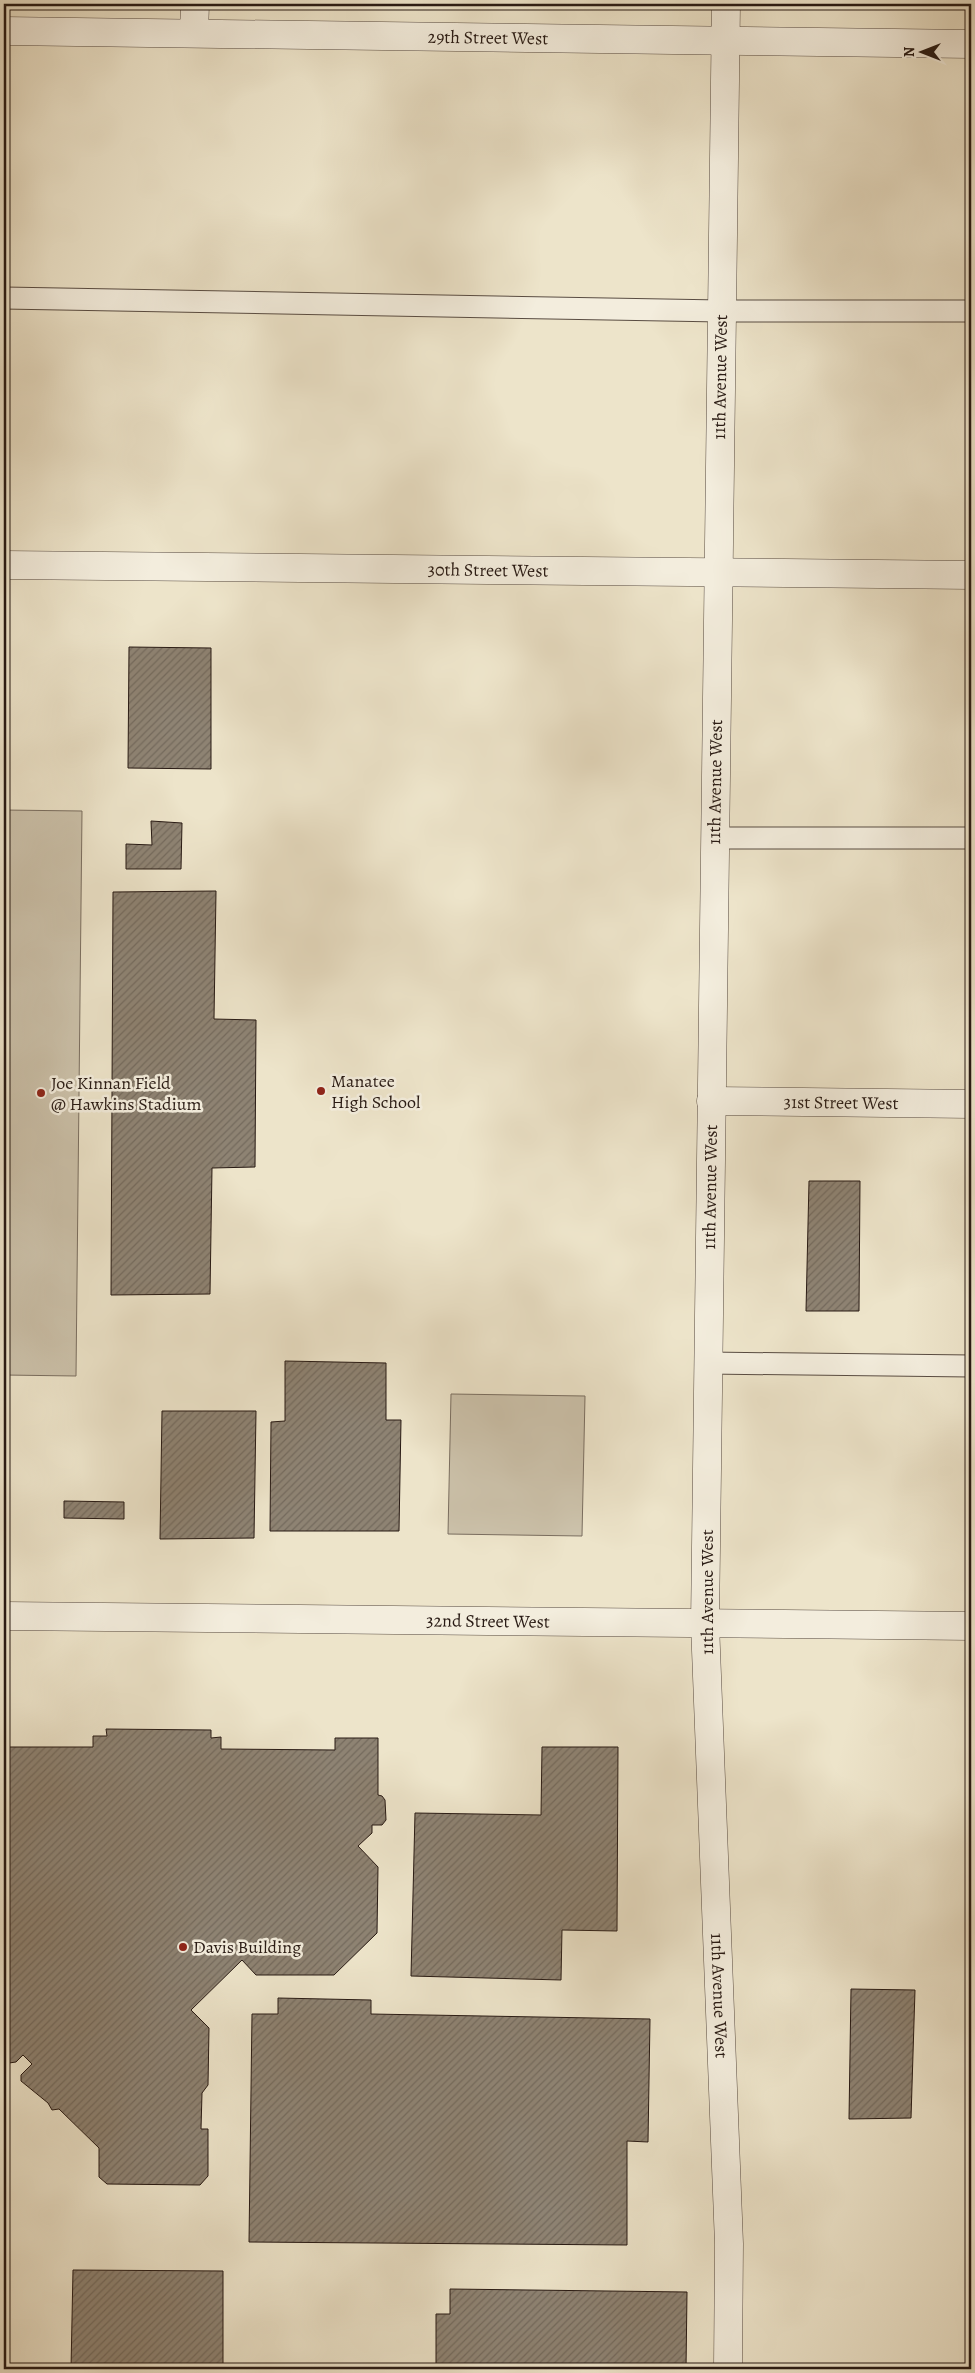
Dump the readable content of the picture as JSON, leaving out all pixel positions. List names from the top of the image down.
{
  "streets": {
    "street": [
      "29th Street West",
      "11th Avenue West",
      "30th Street West",
      "31st Street West",
      "32nd Street West"
    ]
  },
  "crossings": [
    ["29th Street West", "11th Avenue West"],
    ["11th Avenue West", "30th Street West"],
    ["11th Avenue West", "31st Street West"],
    ["11th Avenue West", "32nd Street West"]
  ],
  "places": ["Manatee High School", "Joe Kinnan Field @ Hawkins Stadium", "Davis Building"],
  "north": "left"
}
